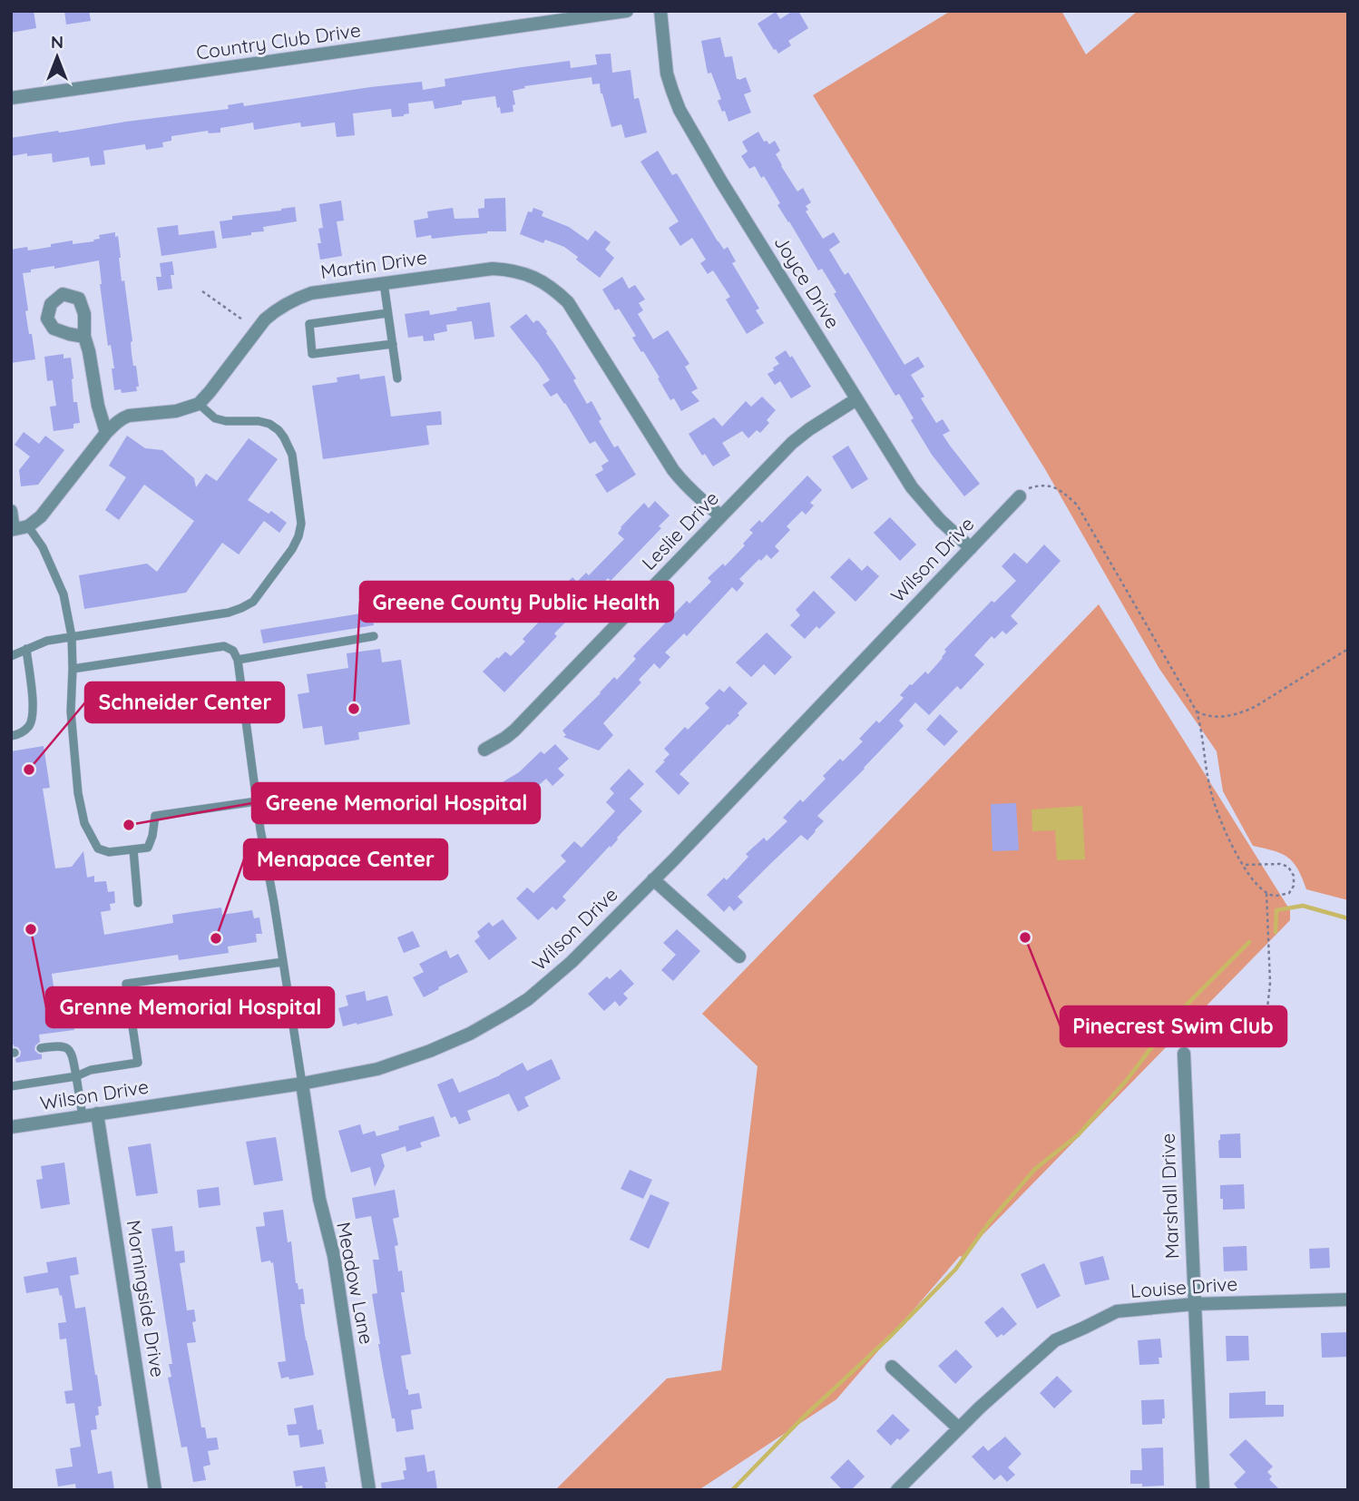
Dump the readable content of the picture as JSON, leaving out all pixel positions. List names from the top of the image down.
{
  "streets": {
    "street": [
      "Country Club Drive",
      "Martin Drive",
      "Joyce Drive",
      "Leslie Drive",
      "Wilson Drive",
      "Marshall Drive",
      "Meadow Lane",
      "Louise Drive",
      "Morningside Drive"
    ]
  },
  "crossings": [
    ["Martin Drive", "Leslie Drive"],
    ["Joyce Drive", "Leslie Drive"],
    ["Joyce Drive", "Wilson Drive"],
    ["Wilson Drive", "Meadow Lane"],
    ["Wilson Drive", "Morningside Drive"],
    ["Marshall Drive", "Louise Drive"]
  ],
  "places": [
    "Greene County Public Health",
    "Schneider Center",
    "Greene Memorial Hospital",
    "Grenne Memorial Hospital",
    "Pinecrest Swim Club",
    "Menapace Center"
  ],
  "north": "top"
}
